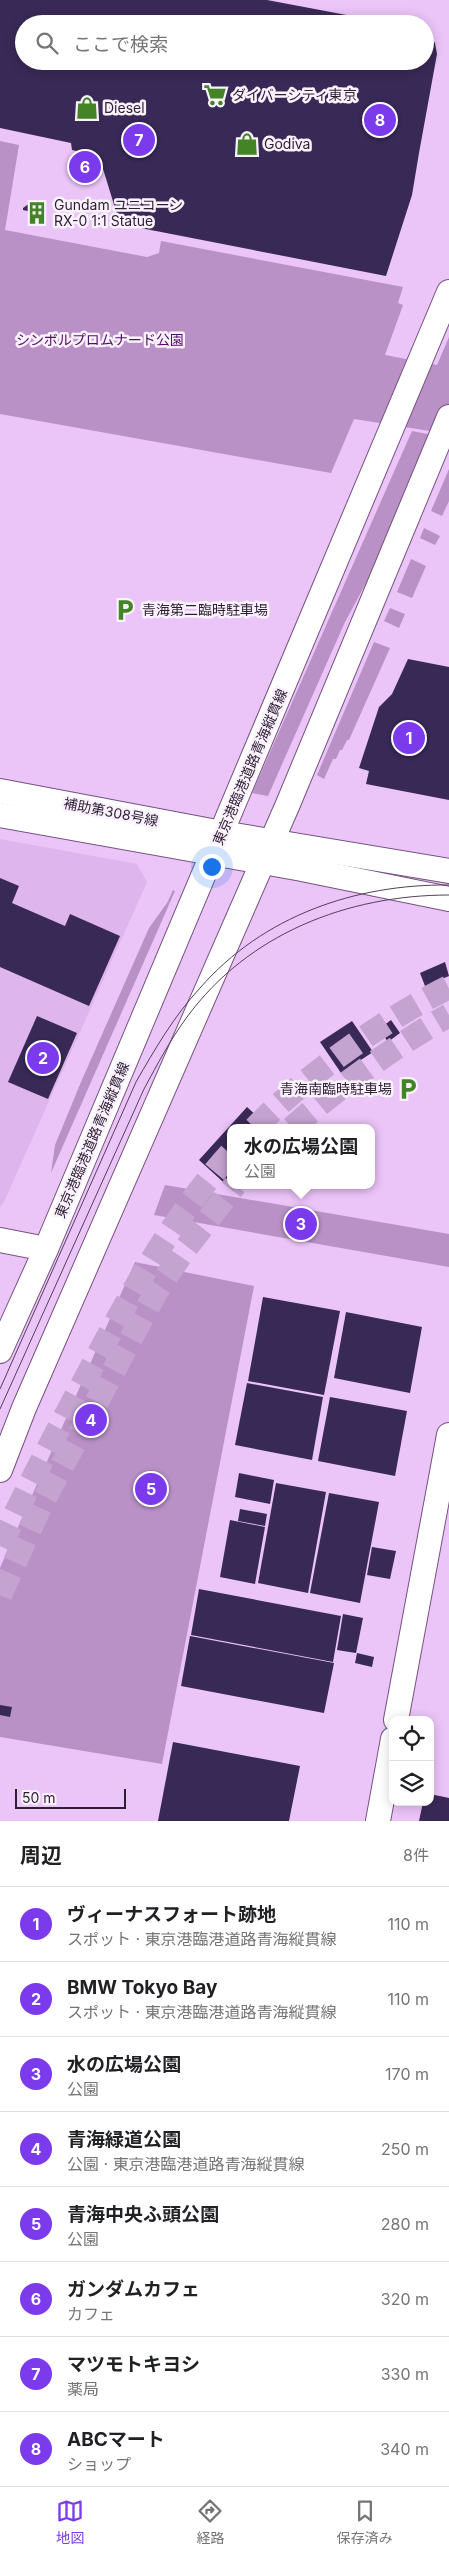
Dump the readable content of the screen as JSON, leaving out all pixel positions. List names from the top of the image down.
{
  "streets": {
    "street": ["東京港臨港道路青海縦貫線", "補助第308号線"]
  },
  "crossings": [
    ["東京港臨港道路青海縦貫線", "補助第308号線"]
  ],
  "parks": ["シンボルプロムナード公園"],
  "places": {
    "supermarket": ["ダイバーシティ東京"],
    "shop": ["Diesel", "Godiva"],
    "building": ["Gundam ユニコーン RX-0 1:1 Statue"],
    "parking": ["青海第二臨時駐車場", "青海南臨時駐車場"]
  },
  "scale_bar": "50 m",
  "page": {
    "search": "ここで検索",
    "pins": [
      "8",
      "7",
      "6",
      "1",
      "2",
      "3",
      "4",
      "5"
    ],
    "popup": ["水の広場公園", "公園"],
    "scale": "50 m",
    "heading": ["周辺", "8件"],
    "list": [
      {
        "mark": "1",
        "name": "ヴィーナスフォート跡地",
        "note": "スポット · 東京港臨港道路青海縦貫線",
        "value": "110 m"
      },
      {
        "mark": "2",
        "name": "BMW Tokyo Bay",
        "note": "スポット · 東京港臨港道路青海縦貫線",
        "value": "110 m"
      },
      {
        "mark": "3",
        "name": "水の広場公園",
        "note": "公園",
        "value": "170 m"
      },
      {
        "mark": "4",
        "name": "青海緑道公園",
        "note": "公園 · 東京港臨港道路青海縦貫線",
        "value": "250 m"
      },
      {
        "mark": "5",
        "name": "青海中央ふ頭公園",
        "note": "公園",
        "value": "280 m"
      },
      {
        "mark": "6",
        "name": "ガンダムカフェ",
        "note": "カフェ",
        "value": "320 m"
      },
      {
        "mark": "7",
        "name": "マツモトキヨシ",
        "note": "薬局",
        "value": "330 m"
      },
      {
        "mark": "8",
        "name": "ABCマート",
        "note": "ショップ",
        "value": "340 m"
      }
    ],
    "nav": ["地図", "経路", "保存済み"]
  }
}
